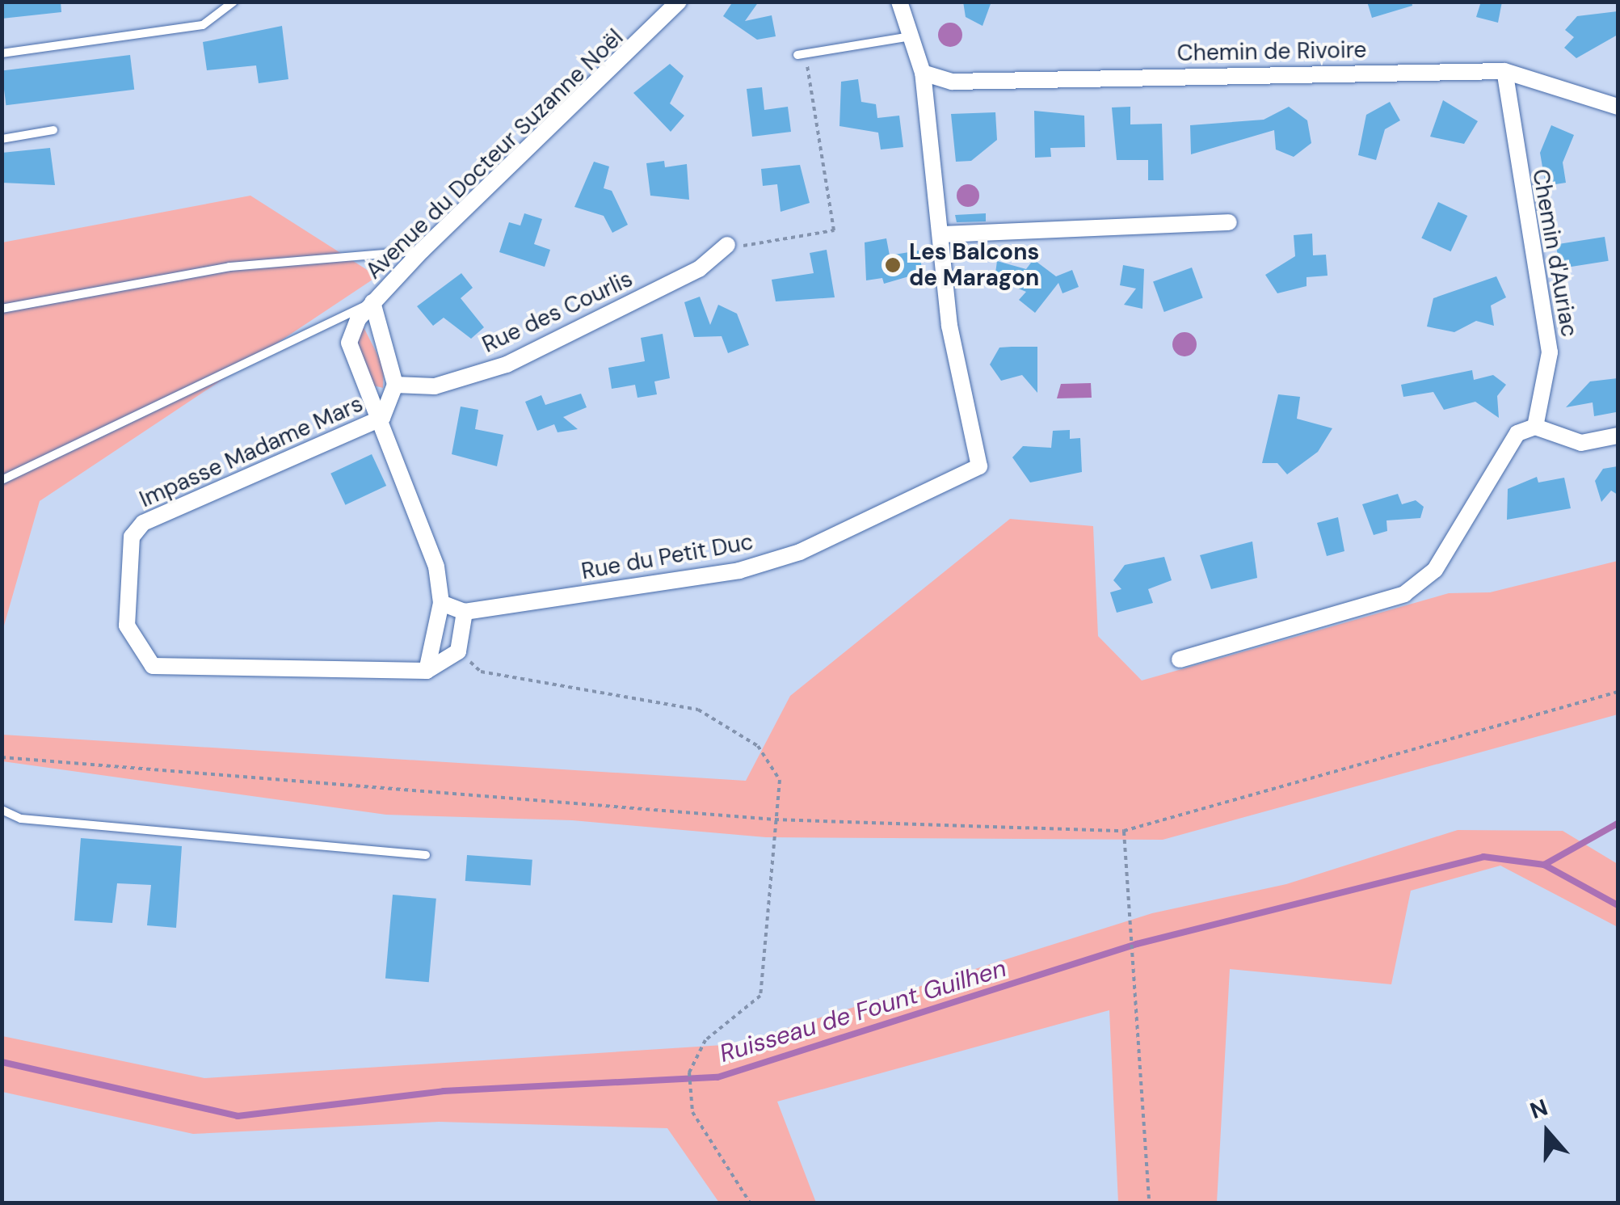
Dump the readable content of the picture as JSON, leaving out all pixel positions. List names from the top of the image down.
{
  "streets": {
    "street": [
      "Chemin de Rivoire",
      "Avenue du Docteur Suzanne Noël",
      "Chemin d'Auriac",
      "Rue des Courlis",
      "Impasse Madame Mars",
      "Rue du Petit Duc"
    ]
  },
  "crossings": [
    ["Chemin de Rivoire", "Chemin d'Auriac"],
    ["Avenue du Docteur Suzanne Noël", "Rue des Courlis"],
    ["Avenue du Docteur Suzanne Noël", "Impasse Madame Mars"],
    ["Rue des Courlis", "Impasse Madame Mars"]
  ],
  "water": ["Ruisseau de Fount Guilhen"],
  "places": ["Les Balcons de Maragon"],
  "north": "top"
}
